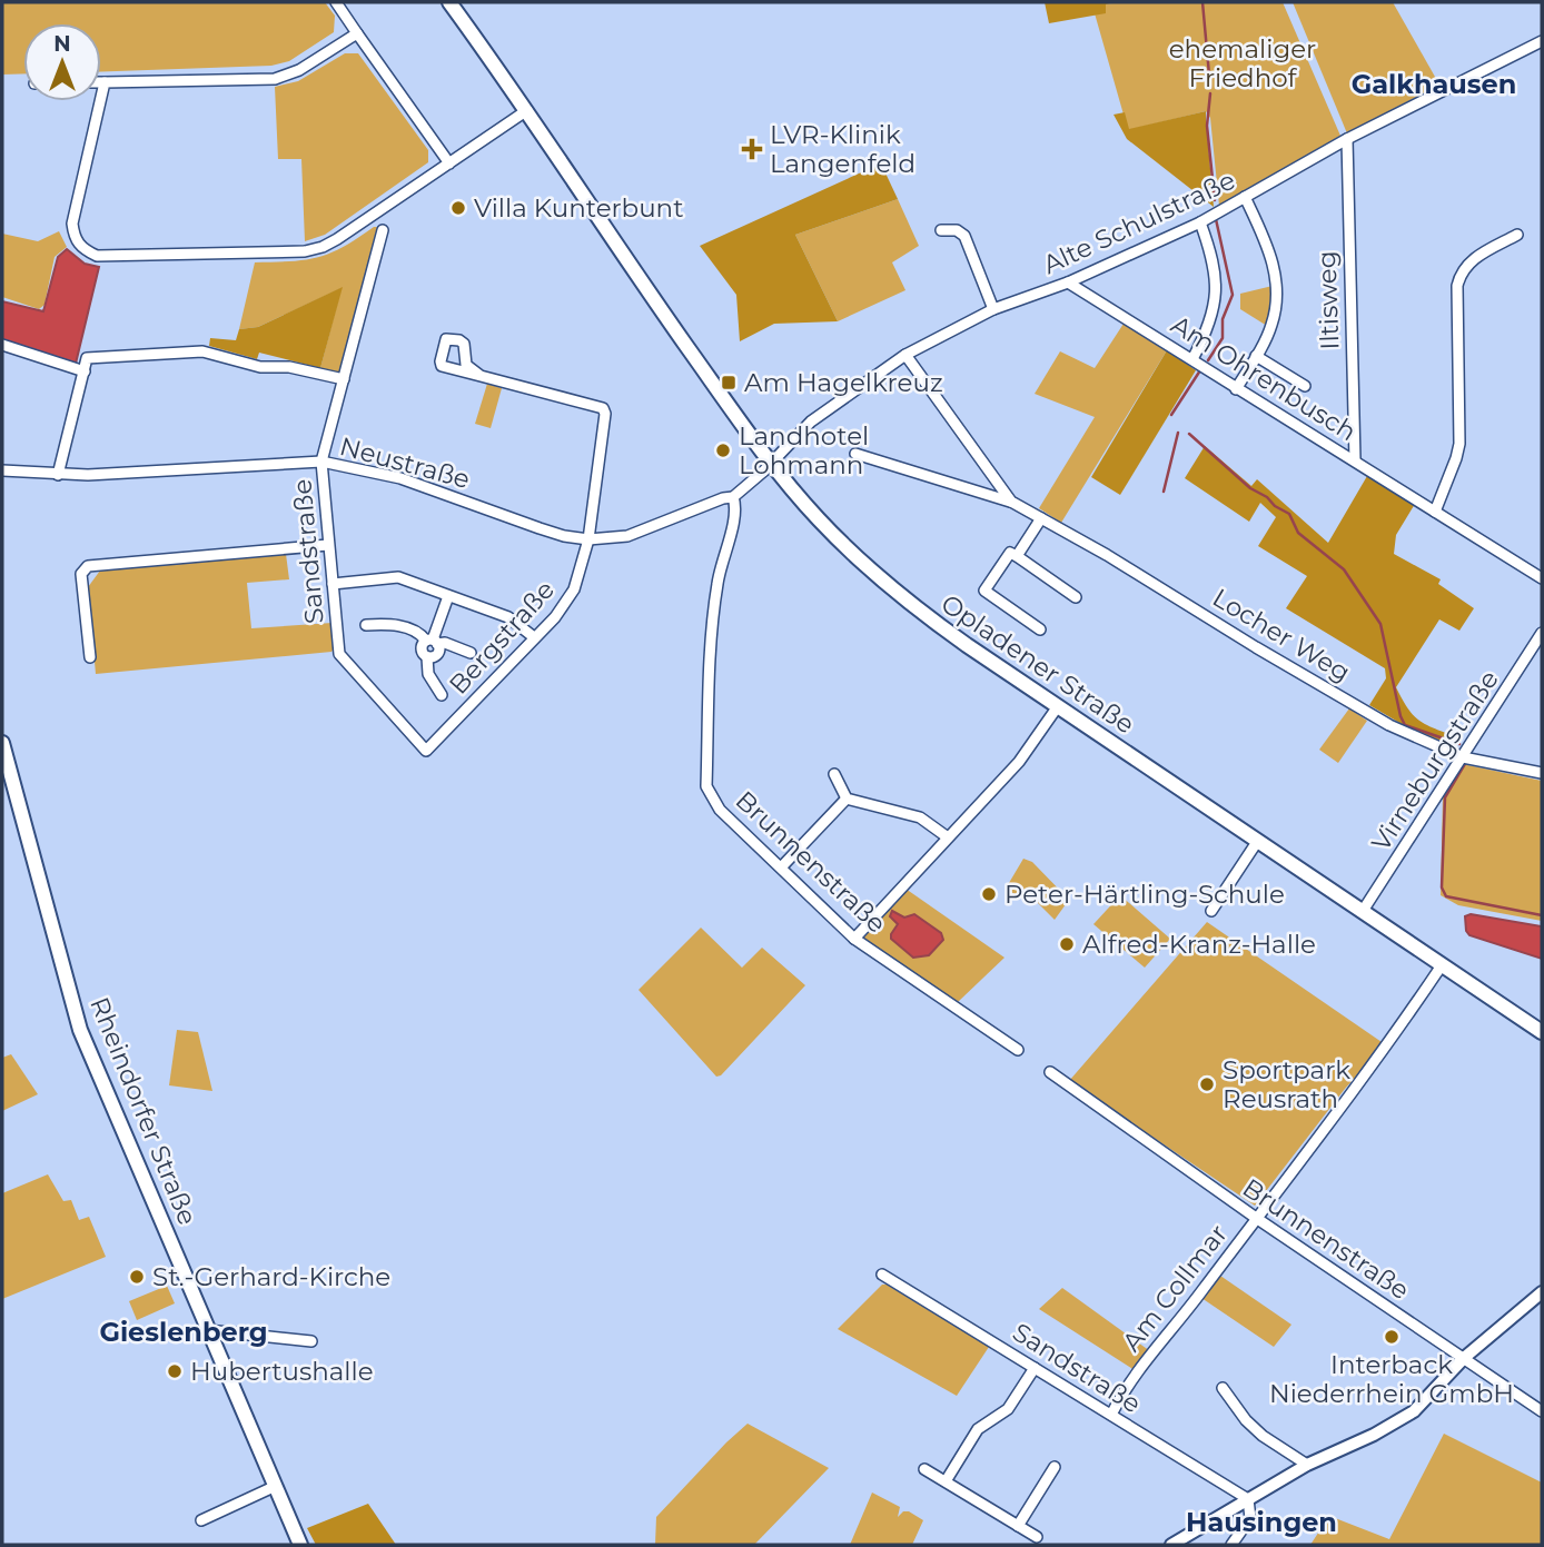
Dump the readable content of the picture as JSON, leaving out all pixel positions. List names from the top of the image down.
{
  "streets": {
    "main road": ["Opladener Straße", "Rheindorfer Straße"],
    "street": [
      "Alte Schulstraße",
      "Iltisweg",
      "Am Ohrenbusch",
      "Neustraße",
      "Sandstraße",
      "Locher Weg",
      "Bergstraße",
      "Virneburgstraße",
      "Brunnenstraße",
      "Am Collmar"
    ]
  },
  "crossings": [
    ["Alte Schulstraße", "Iltisweg"],
    ["Alte Schulstraße", "Am Ohrenbusch"],
    ["Alte Schulstraße", "Neustraße"],
    ["Alte Schulstraße", "Locher Weg"],
    ["Alte Schulstraße", "Opladener Straße"],
    ["Iltisweg", "Am Ohrenbusch"],
    ["Neustraße", "Sandstraße"],
    ["Neustraße", "Bergstraße"],
    ["Neustraße", "Opladener Straße"],
    ["Neustraße", "Brunnenstraße"],
    ["Sandstraße", "Bergstraße"],
    ["Sandstraße", "Am Collmar"],
    ["Locher Weg", "Virneburgstraße"],
    ["Opladener Straße", "Virneburgstraße"],
    ["Opladener Straße", "Am Collmar"],
    ["Brunnenstraße", "Am Collmar"]
  ],
  "districts": ["Galkhausen", "Gieslenberg", "Hausingen"],
  "parks": ["ehemaliger Friedhof"],
  "places": {
    "health": ["LVR-Klinik Langenfeld"],
    "other": [
      "Villa Kunterbunt",
      "Landhotel Lohmann",
      "Peter-Härtling-Schule",
      "Alfred-Kranz-Halle",
      "Sportpark Reusrath",
      "St.-Gerhard-Kirche",
      "Interback Niederrhein GmbH",
      "Hubertushalle"
    ],
    "transit": ["Am Hagelkreuz"]
  },
  "north": "top"
}
